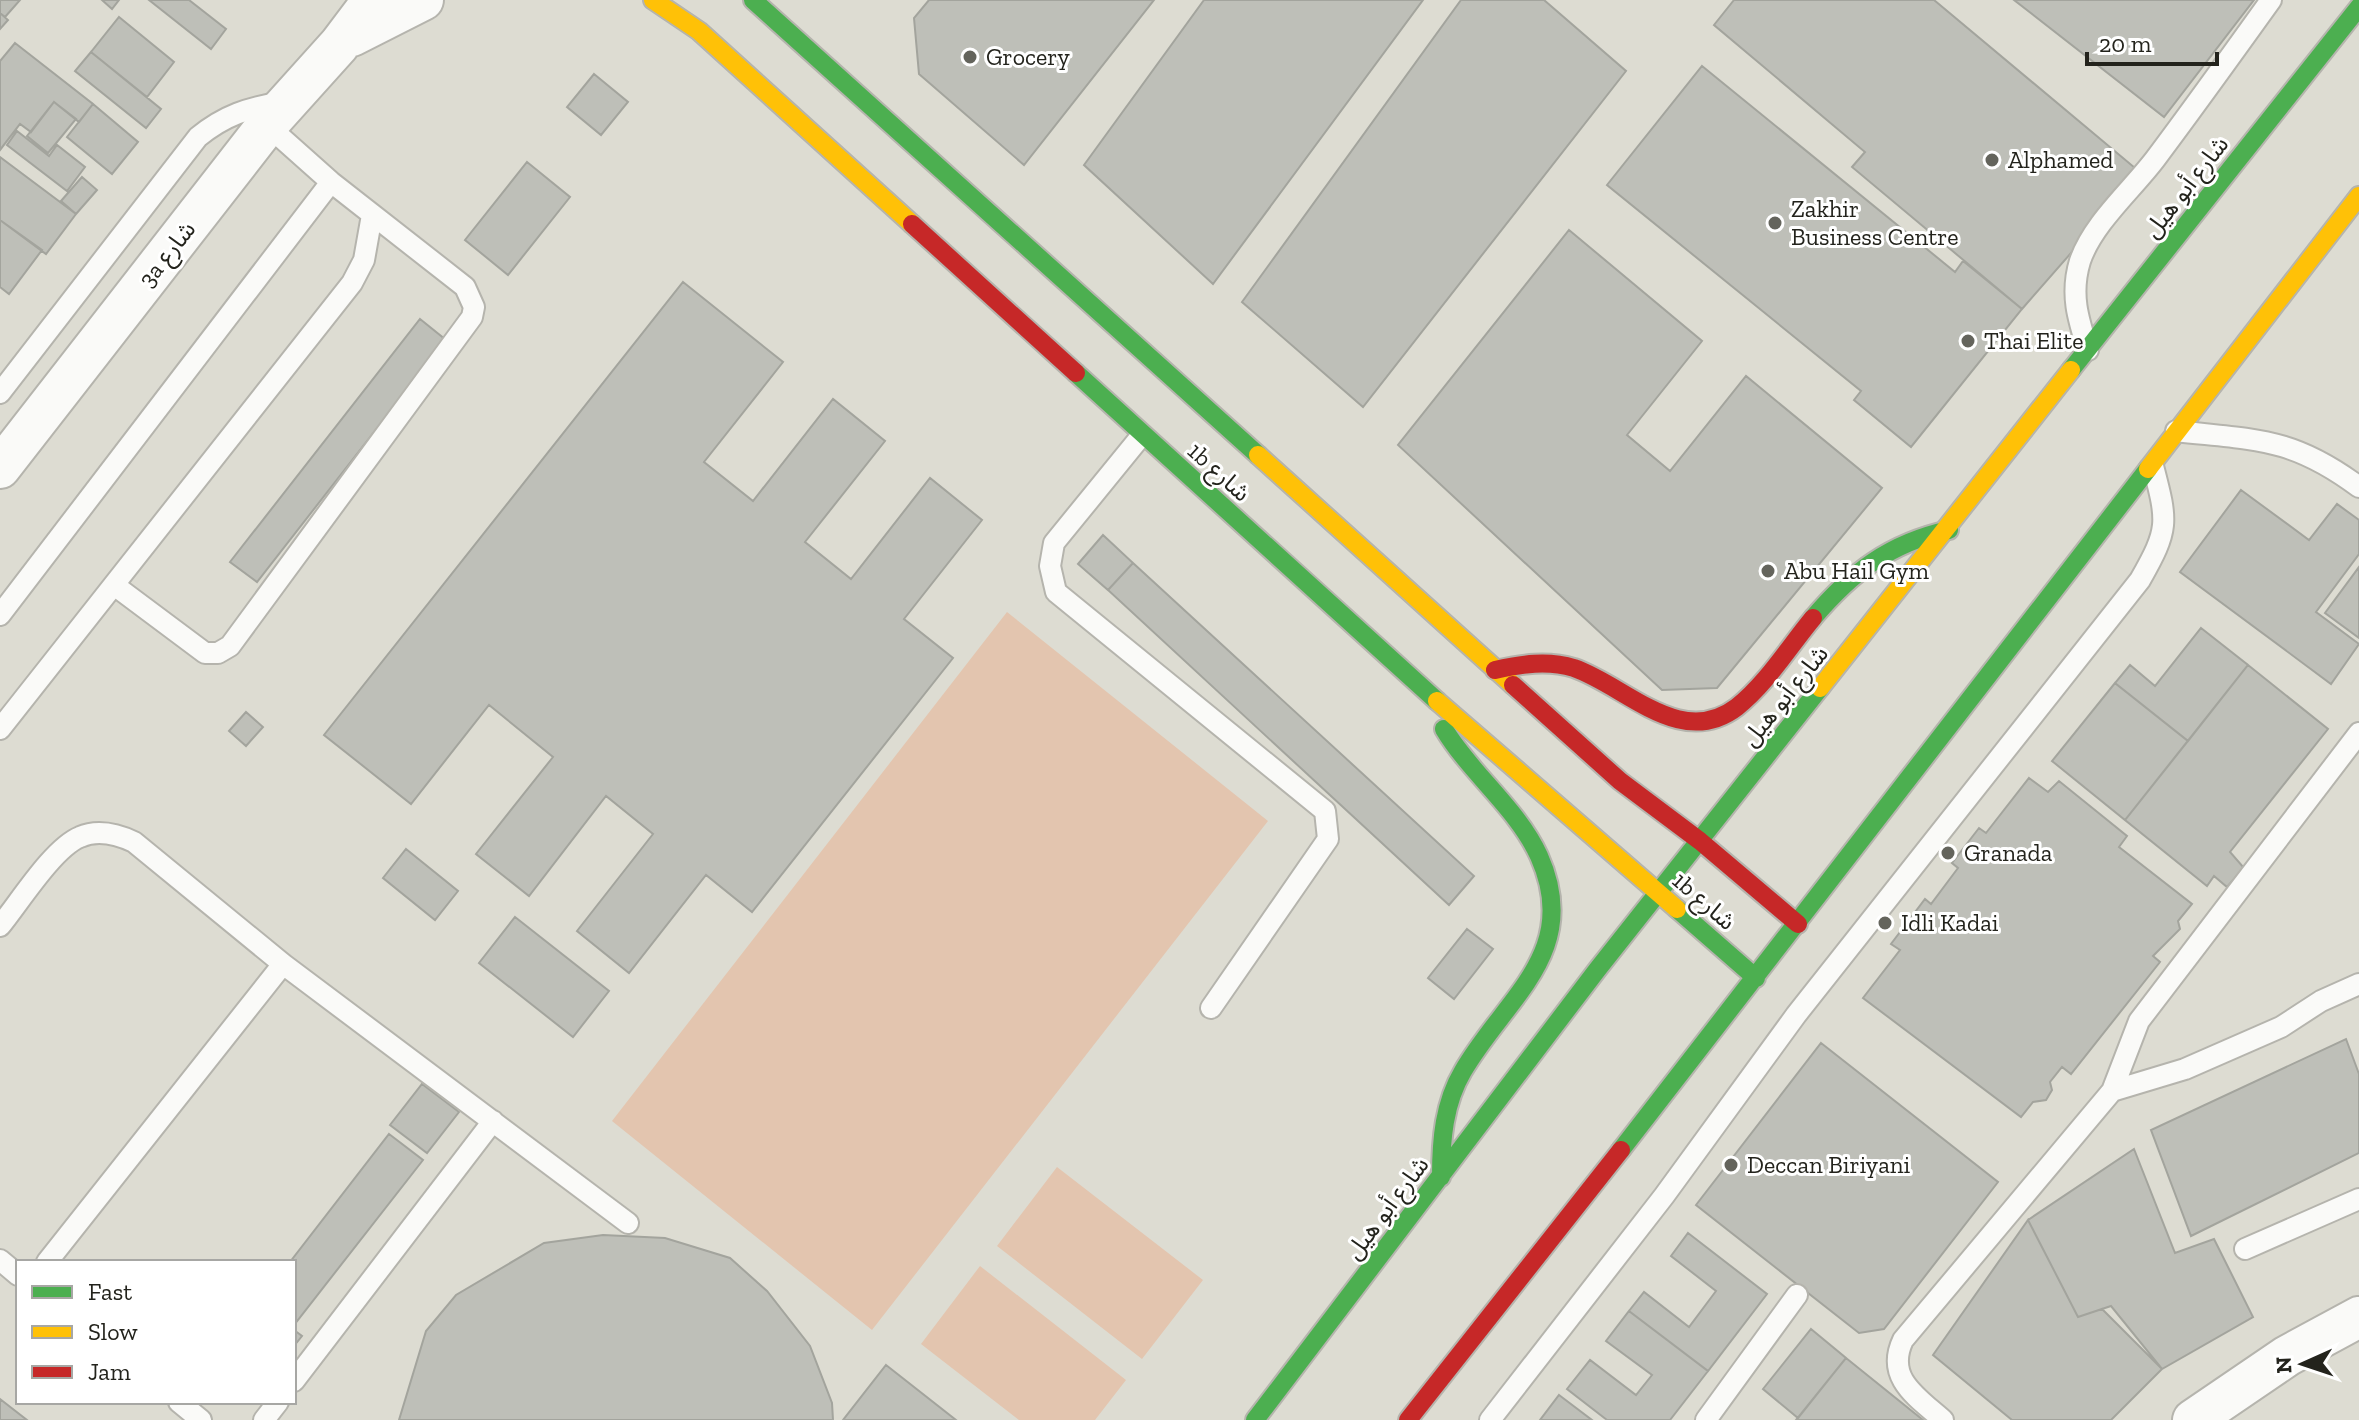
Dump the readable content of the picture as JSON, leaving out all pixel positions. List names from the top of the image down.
{
  "streets": {
    "main road": ["شارع أبو هيل", "1b شارع"],
    "street": ["3a شارع"]
  },
  "crossings": [
    ["شارع أبو هيل", "1b شارع"]
  ],
  "places": [
    "Grocery",
    "Alphamed",
    "Zakhir Business Centre",
    "Thai Elite",
    "Abu Hail Gym",
    "Granada",
    "Idli Kadai",
    "Deccan Biriyani"
  ],
  "legend": ["Fast", "Slow", "Jam"],
  "scale_bar": "20 m",
  "north": "left"
}
